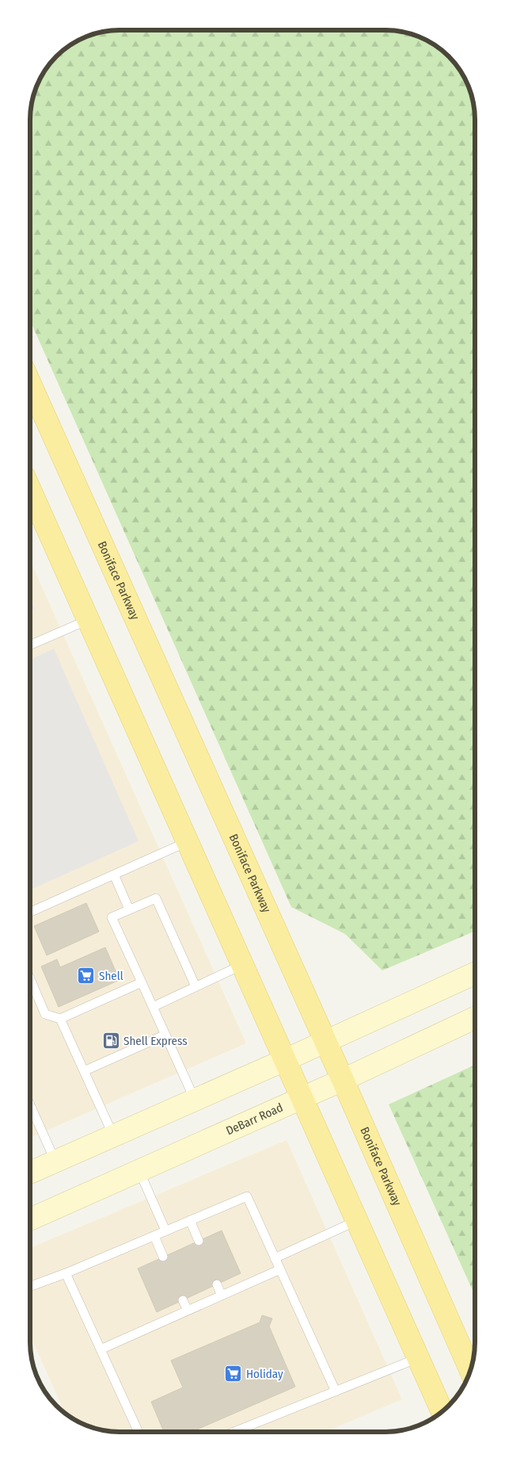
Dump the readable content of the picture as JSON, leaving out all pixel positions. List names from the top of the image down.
{
  "streets": {
    "main road": ["Boniface Parkway", "DeBarr Road"]
  },
  "crossings": [
    ["Boniface Parkway", "DeBarr Road"]
  ],
  "places": {
    "supermarket": ["Shell", "Holiday"],
    "fuel station": ["Shell Express"]
  }
}
